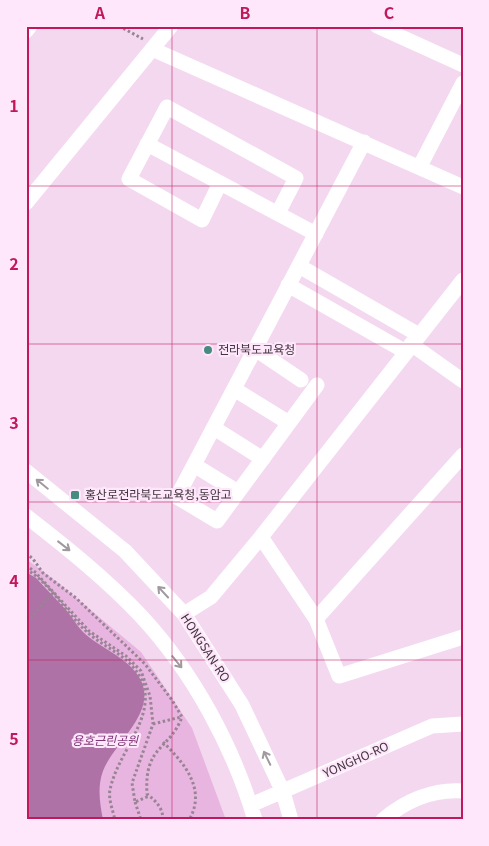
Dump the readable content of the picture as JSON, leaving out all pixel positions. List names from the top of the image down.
{
  "streets": {
    "street": ["HONGSAN-RO", "YONGHO-RO"]
  },
  "crossings": [
    ["HONGSAN-RO", "YONGHO-RO"]
  ],
  "parks": ["용호근린공원"],
  "places": {
    "other": ["전라북도교육청"],
    "transit": ["홍산로전라북도교육청,동암고"]
  },
  "grid": {
    "columns": ["A", "B", "C"],
    "rows": [
      "1",
      "2",
      "3",
      "4",
      "5"
    ]
  }
}
